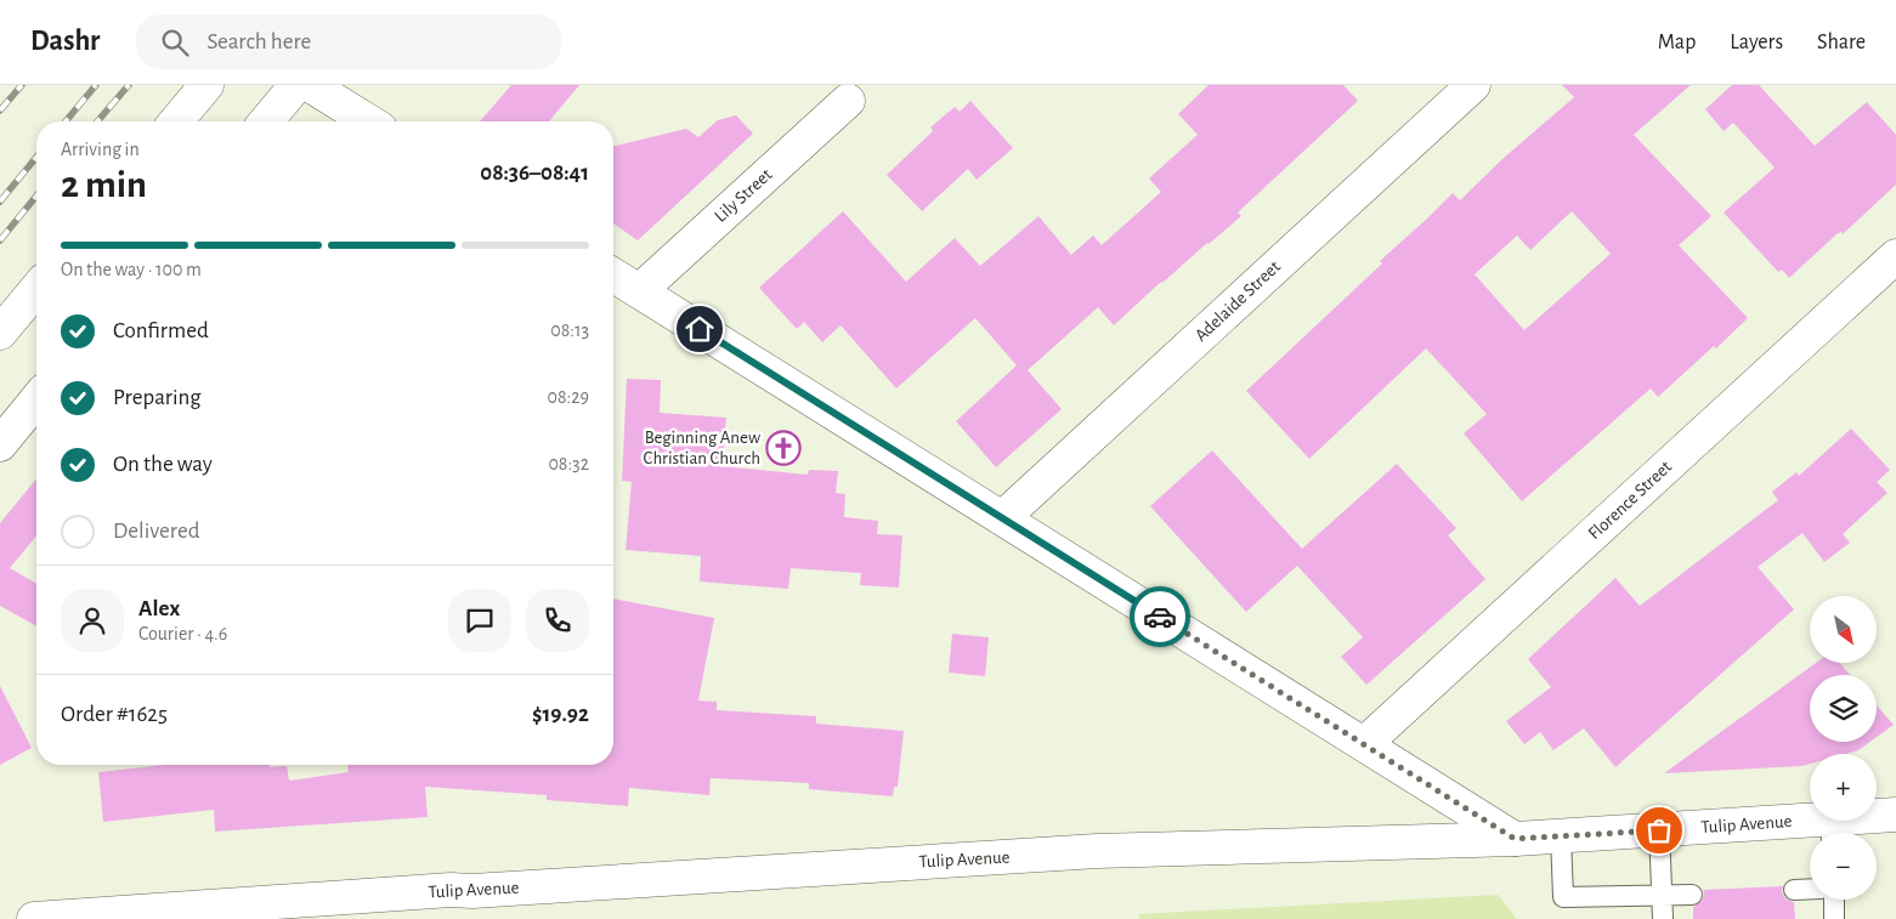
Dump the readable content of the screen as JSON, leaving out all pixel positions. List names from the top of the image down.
{
  "streets": {
    "street": [
      "Lily Street",
      "Adelaide Street",
      "Florence Street",
      "Tulip Avenue"
    ]
  },
  "places": {
    "church": ["Beginning Anew Christian Church"]
  },
  "north": "bottom right",
  "page": {
    "header": "Dashr",
    "search": "Search here",
    "nav": ["Map", "Layers", "Share"],
    "heading": ["2 min", "Arriving in", "08:36–08:41"],
    "panel": [
      "Alex",
      "Courier · 4.6",
      "Order #1625",
      "$19.92"
    ],
    "bar": "On the way · 100 m",
    "list": [
      ["Confirmed", "08:13"],
      ["Preparing", "08:29"],
      ["On the way", "08:32"],
      "Delivered"
    ],
    "map_buttons": ["+", "−"]
  }
}
